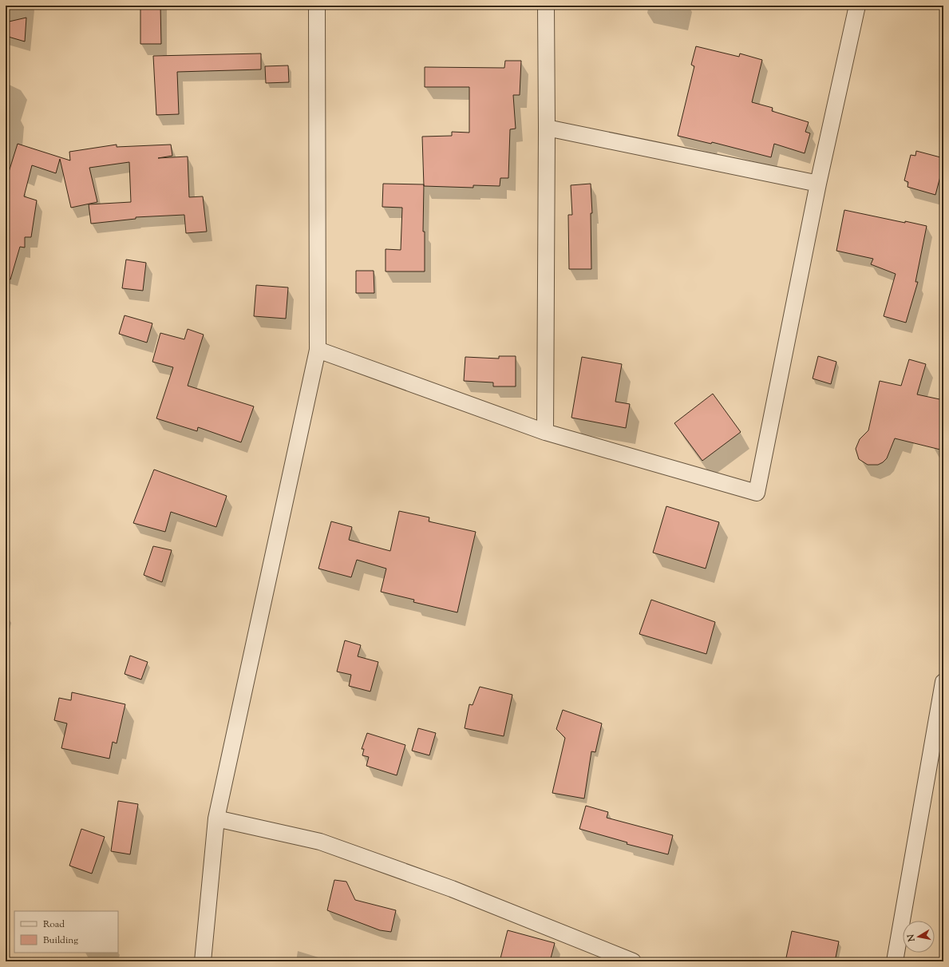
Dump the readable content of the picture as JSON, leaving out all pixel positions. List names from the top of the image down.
{
  "legend": ["Road", "Building"],
  "north": "left"
}
